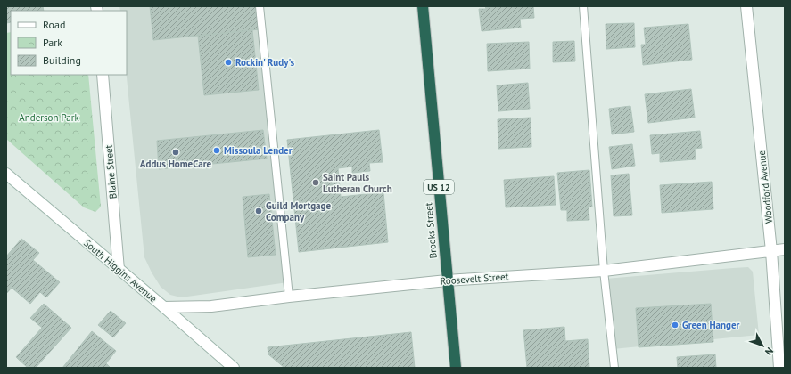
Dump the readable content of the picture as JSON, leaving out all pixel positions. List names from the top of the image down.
{
  "streets": {
    "highway": ["US 12", "Brooks Street"],
    "street": [
      "Blaine Street",
      "Woodford Avenue",
      "South Higgins Avenue",
      "Roosevelt Street"
    ]
  },
  "crossings": [
    ["Blaine Street", "South Higgins Avenue"],
    ["Woodford Avenue", "Roosevelt Street"],
    ["Brooks Street", "Roosevelt Street"],
    ["South Higgins Avenue", "Roosevelt Street"]
  ],
  "parks": ["Anderson Park"],
  "places": [
    "Rockin' Rudy's",
    "Missoula Lender",
    "Addus HomeCare",
    "Saint Pauls Lutheran Church",
    "Guild Mortgage Company",
    "Green Hanger"
  ],
  "legend": ["Road", "Park", "Building"],
  "north": "bottom right"
}
